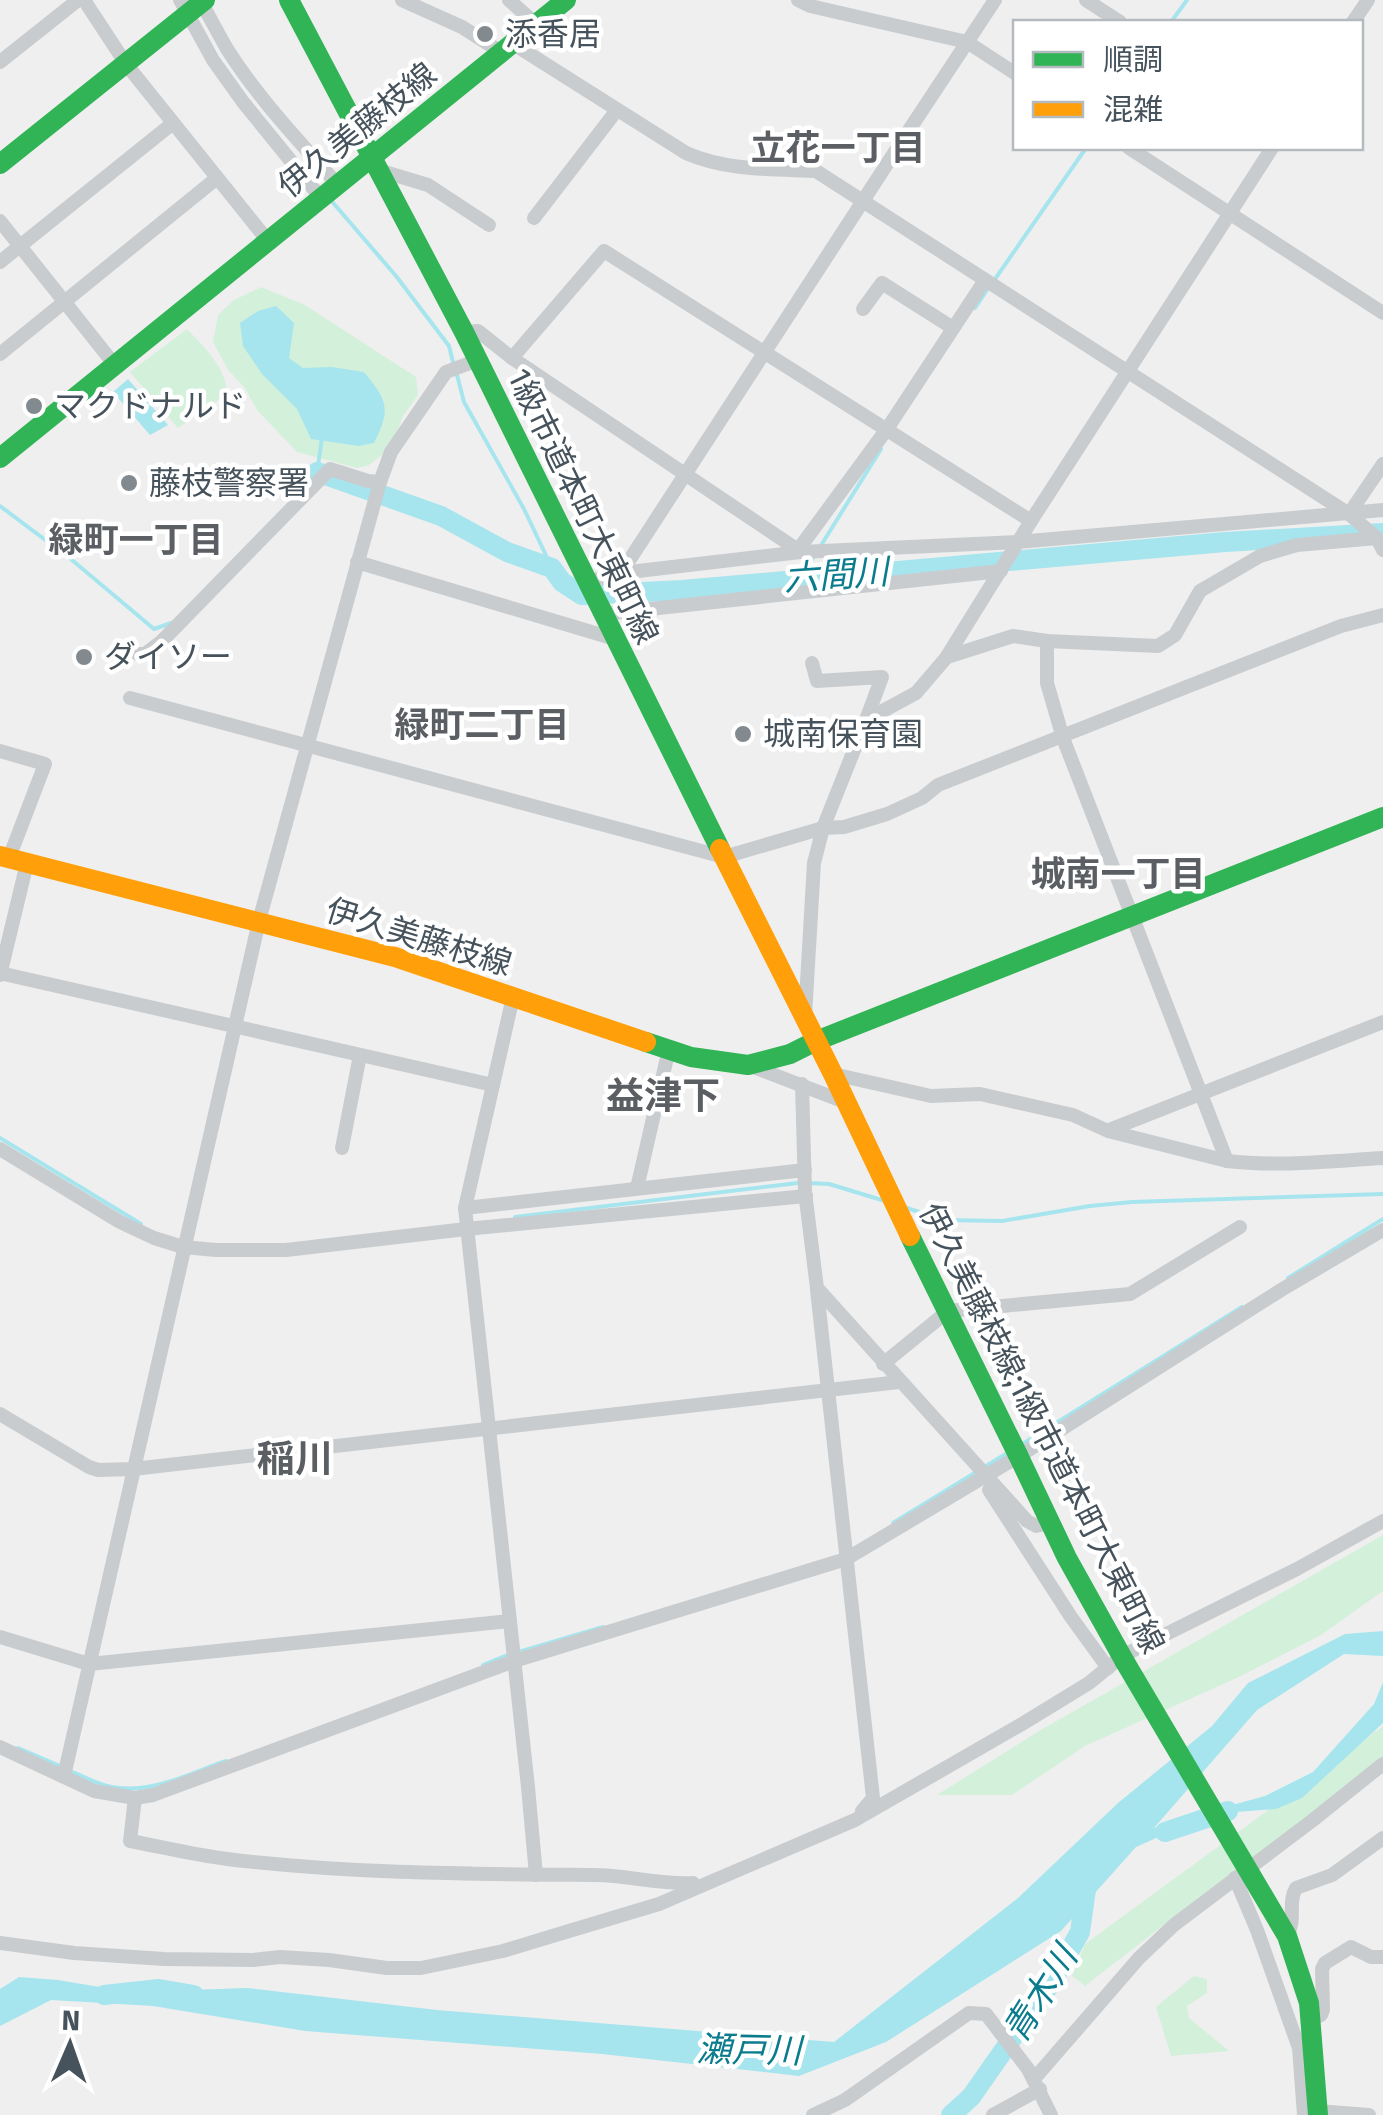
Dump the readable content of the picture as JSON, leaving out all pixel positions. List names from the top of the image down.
{
  "streets": {
    "main road": ["伊久美藤枝線", "1級市道本町大東町線", "伊久美藤枝線;1級市道本町大東町線"]
  },
  "crossings": [
    ["伊久美藤枝線", "1級市道本町大東町線"],
    ["伊久美藤枝線", "伊久美藤枝線;1級市道本町大東町線"],
    ["1級市道本町大東町線", "伊久美藤枝線;1級市道本町大東町線"]
  ],
  "districts": [
    "立花一丁目",
    "緑町一丁目",
    "緑町二丁目",
    "城南一丁目",
    "益津下",
    "稲川"
  ],
  "water": ["六間川", "青木川", "瀬戸川"],
  "places": [
    "添香居",
    "マクドナルド",
    "藤枝警察署",
    "ダイソー",
    "城南保育園"
  ],
  "legend": ["順調", "混雑"],
  "north": "top"
}
